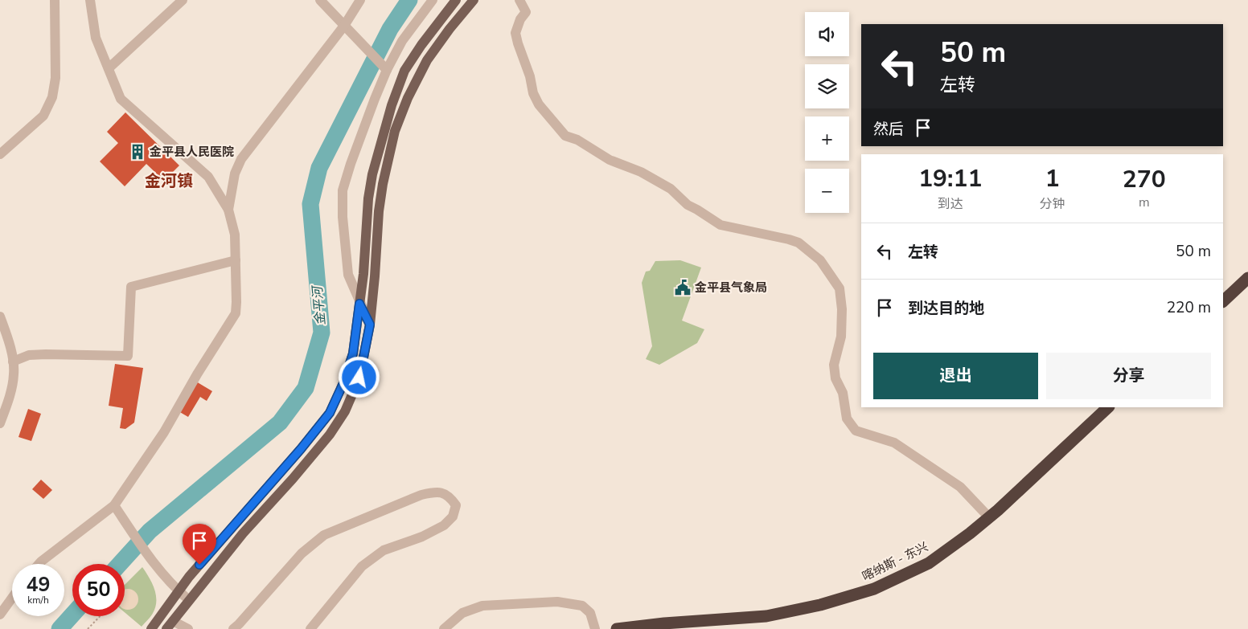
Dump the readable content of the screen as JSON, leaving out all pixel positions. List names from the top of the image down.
{
  "streets": {
    "highway": ["喀纳斯 - 东兴"]
  },
  "districts": ["金河镇"],
  "water": ["金平河"],
  "places": {
    "building": ["金平县人民医院"],
    "public building": ["金平县气象局"]
  },
  "page": {
    "map_buttons": ["+", "−"],
    "turn": ["50 m", "左转"],
    "then": "然后",
    "eta": [
      "19:11",
      "到达",
      "1",
      "分钟",
      "270",
      "m"
    ],
    "list": [
      {
        "name": "左转",
        "value": "50 m"
      },
      {
        "name": "到达目的地",
        "value": "220 m"
      }
    ],
    "buttons": ["退出", "分享"],
    "speed": "49 km/h",
    "limit": "50"
  }
}
